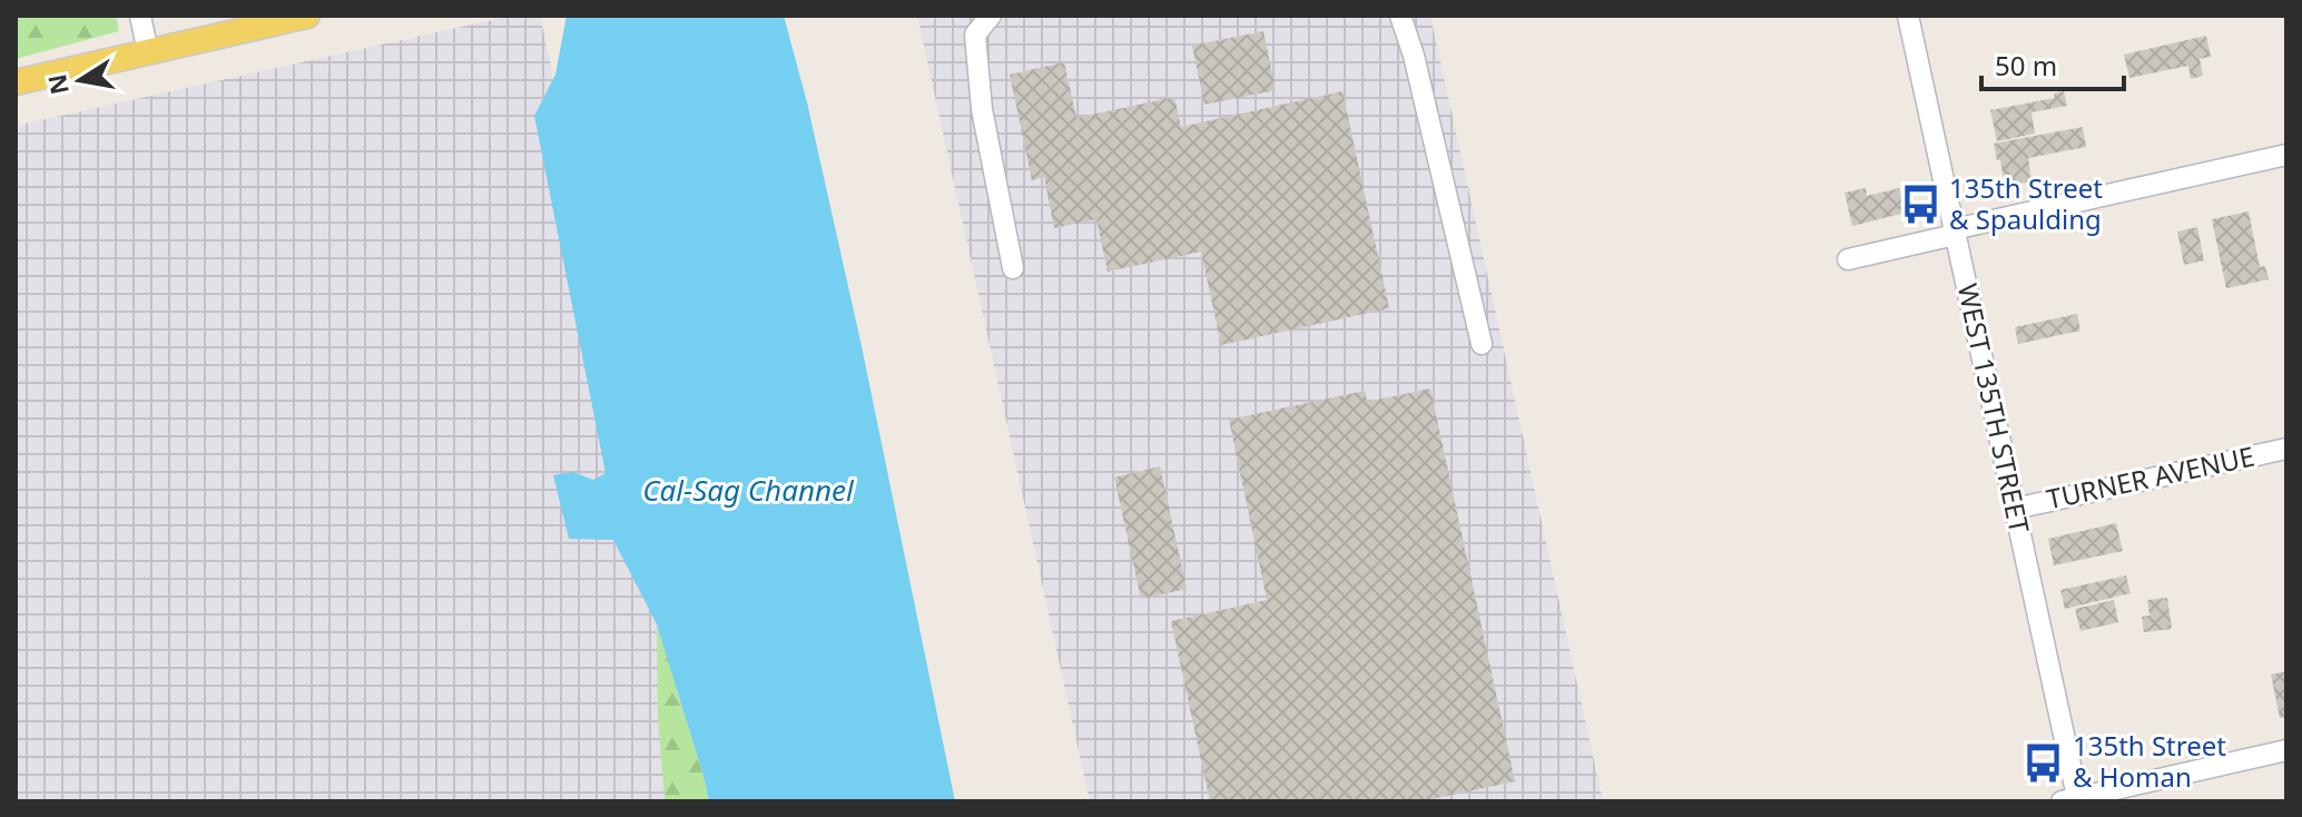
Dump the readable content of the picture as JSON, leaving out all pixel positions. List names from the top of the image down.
{
  "streets": {
    "street": ["WEST 135TH STREET", "TURNER AVENUE"]
  },
  "crossings": [
    ["WEST 135TH STREET", "TURNER AVENUE"]
  ],
  "water": ["Cal-Sag Channel"],
  "places": {
    "bus stop": ["135th Street & Spaulding", "135th Street & Homan"]
  },
  "scale_bar": "50 m",
  "north": "left"
}
